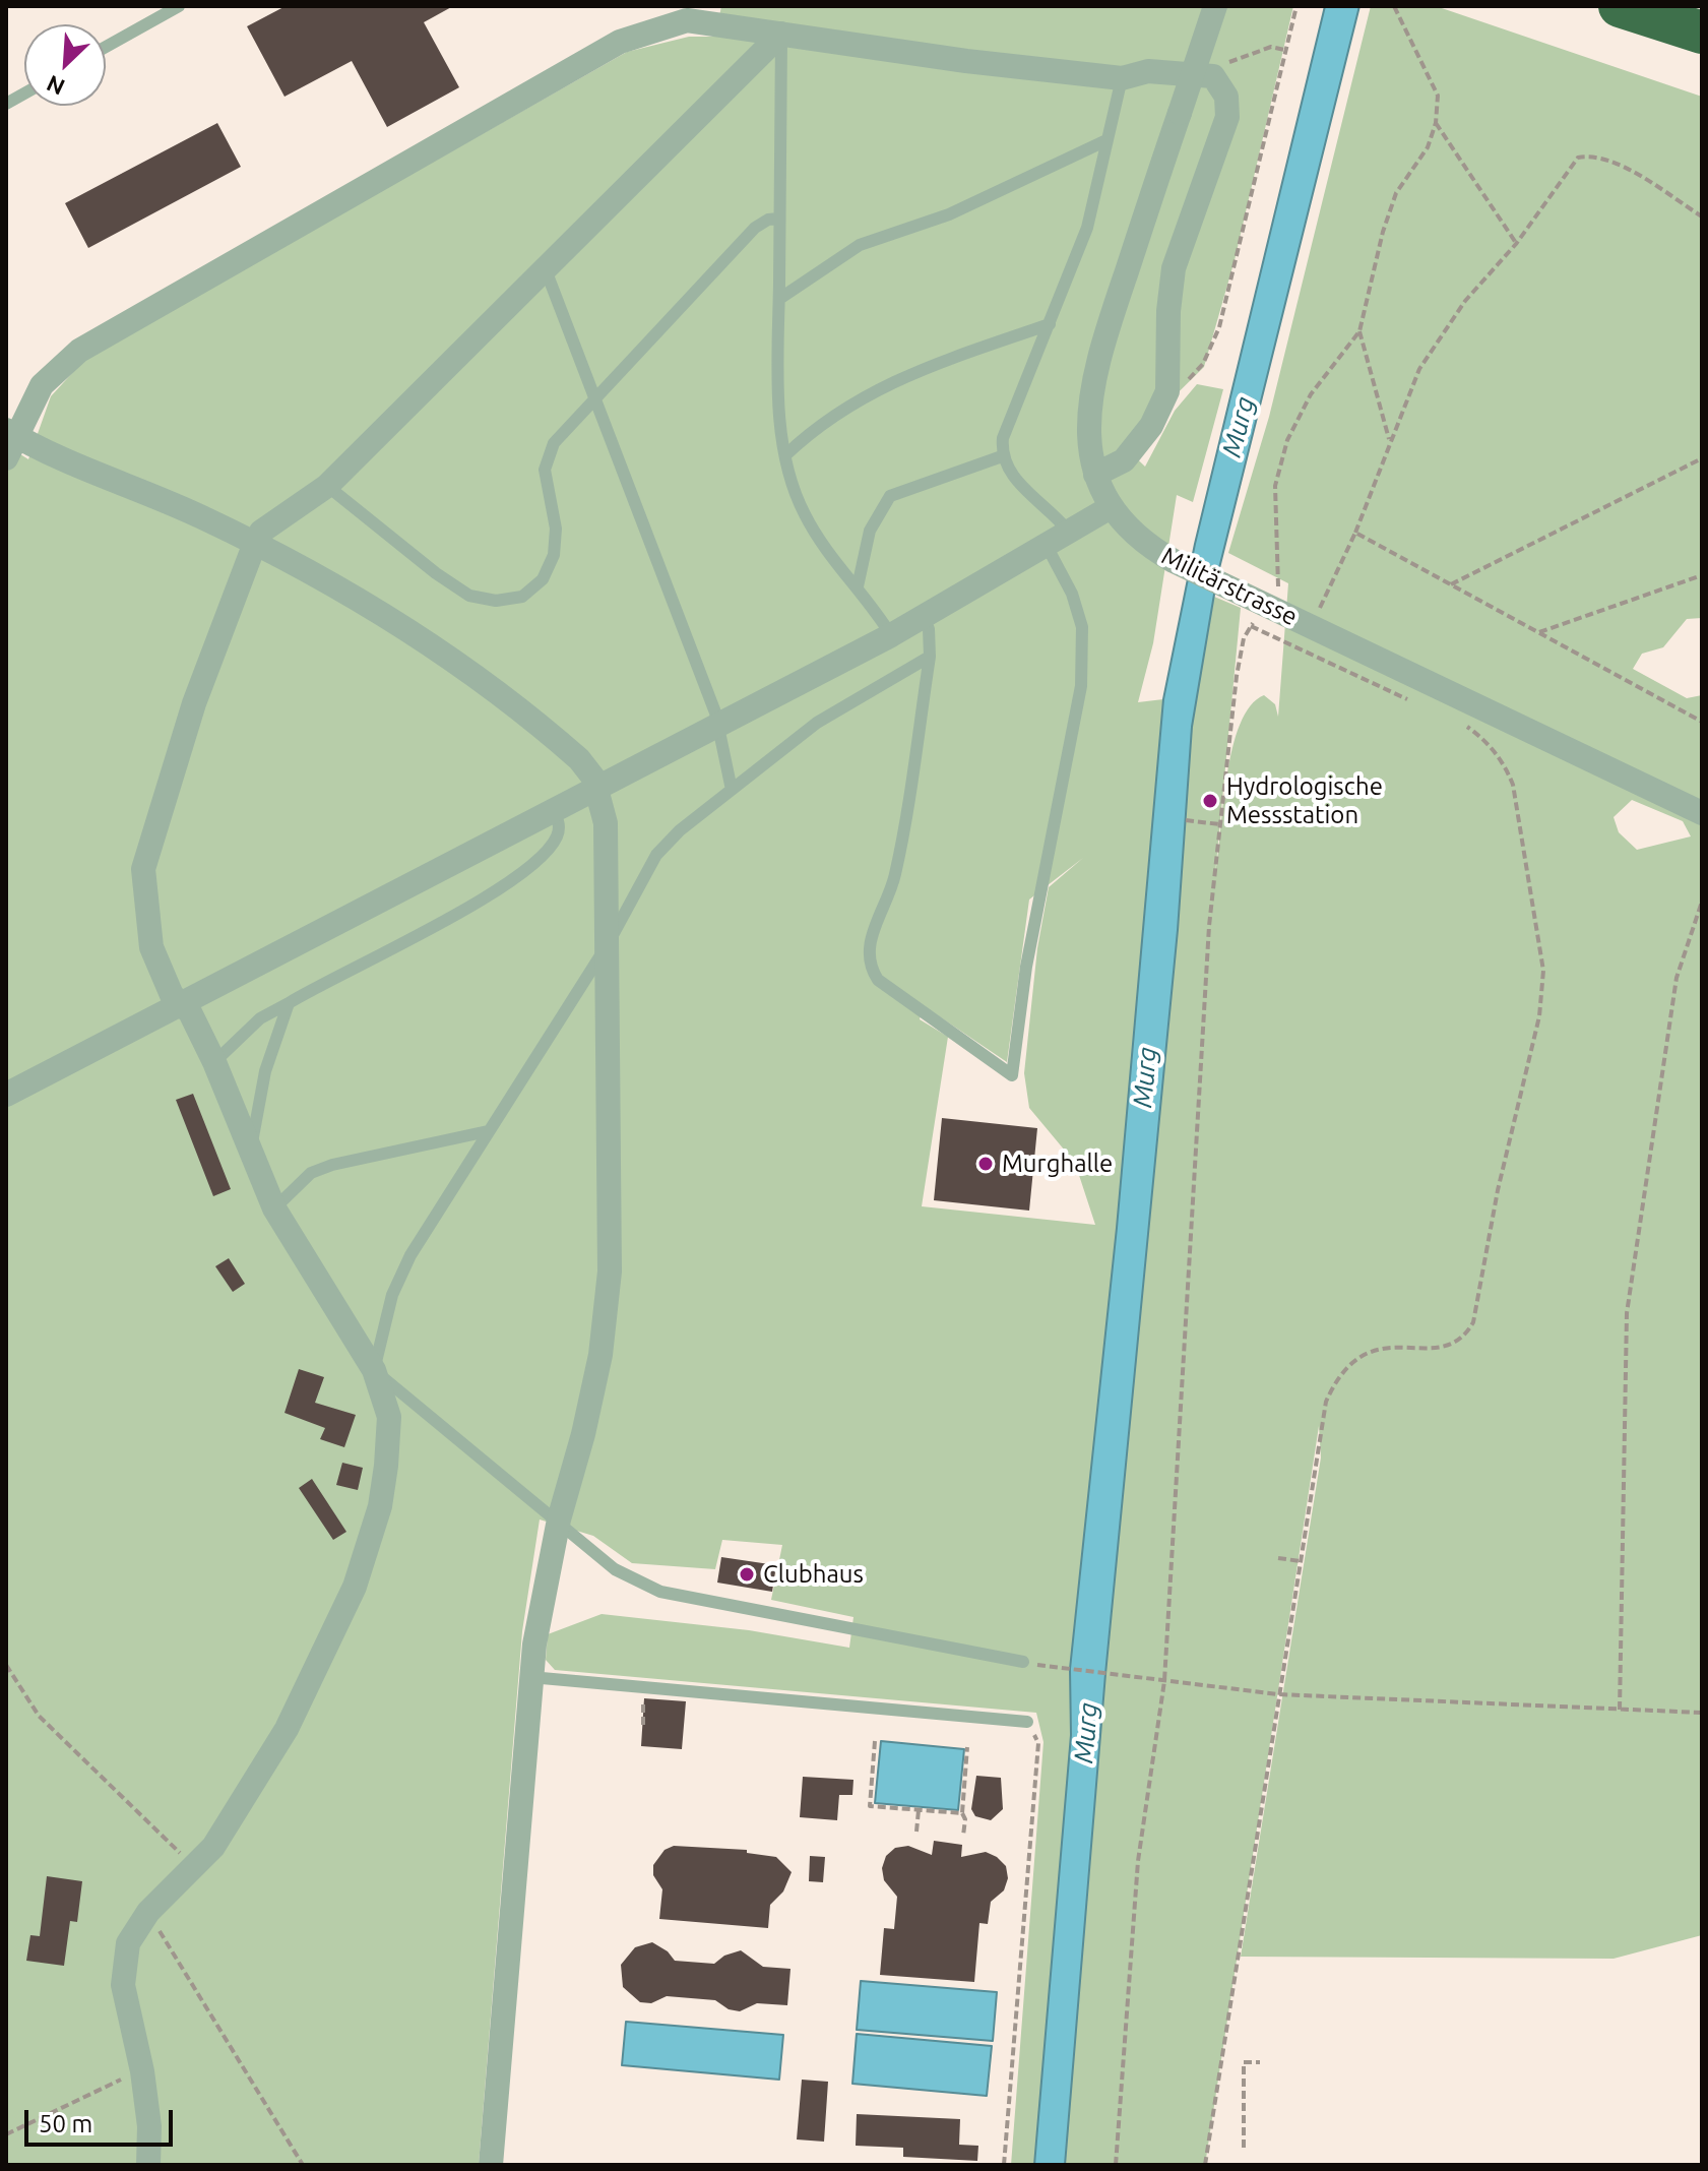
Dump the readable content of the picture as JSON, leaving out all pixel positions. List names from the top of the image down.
{
  "streets": {
    "street": ["Militärstrasse"]
  },
  "water": ["Murg"],
  "places": ["Hydrologische Messstation", "Murghalle", "Clubhaus"],
  "scale_bar": "50 m",
  "north": "bottom left"
}
